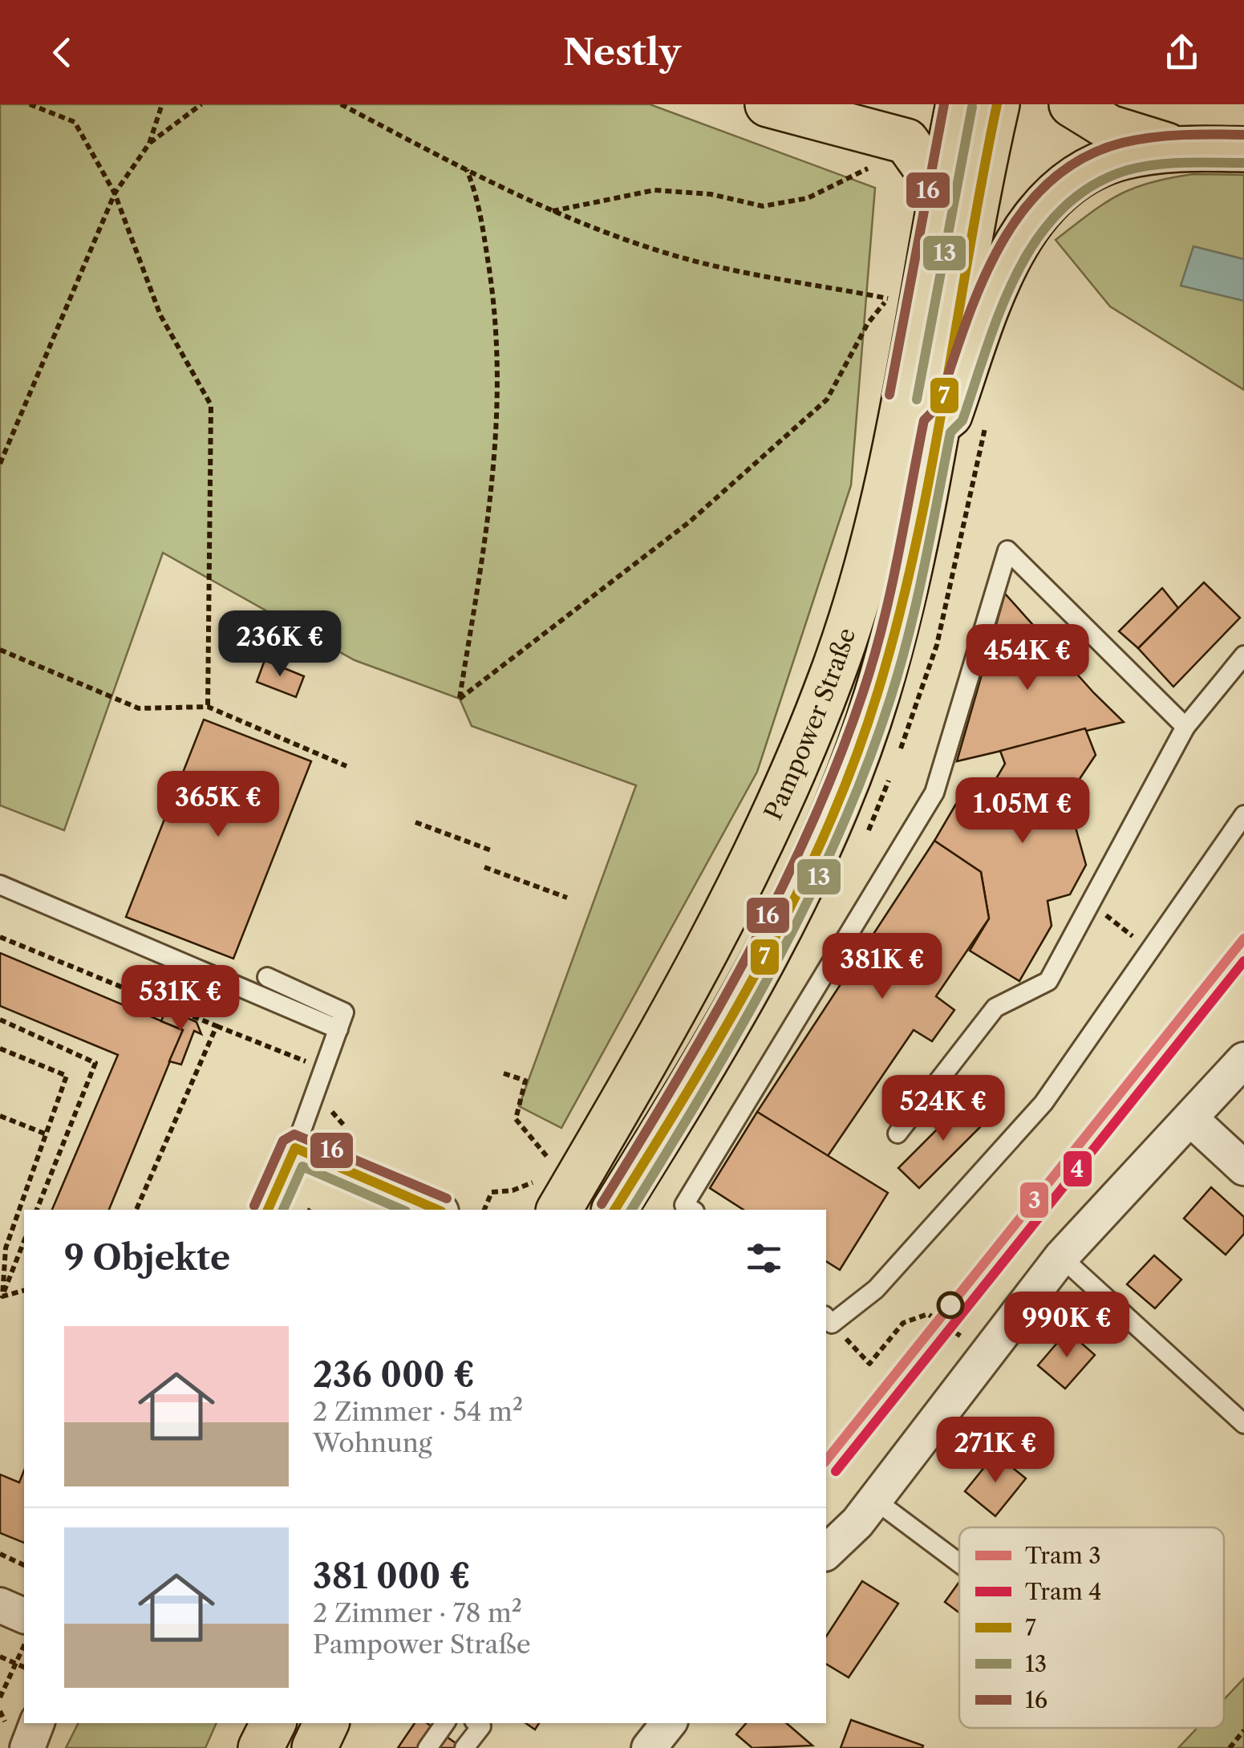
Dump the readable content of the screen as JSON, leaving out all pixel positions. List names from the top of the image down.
{
  "streets": {
    "main road": ["Pampower Straße"]
  },
  "lines": [
    "transit line 7",
    "transit line 16",
    "transit line 13",
    "tram line 3",
    "tram line 4"
  ],
  "legend": [
    "Tram 3",
    "Tram 4",
    "7",
    "13",
    "16"
  ],
  "page": {
    "header": "Nestly",
    "price": [
      "236K €",
      "454K €",
      "365K €",
      "1.05M €",
      "381K €",
      "531K €",
      "524K €",
      "990K €",
      "271K €"
    ],
    "heading": "9 Objekte",
    "list": [
      {
        "name": "236 000 €",
        "note": "2 Zimmer · 54 m² · Wohnung"
      },
      {
        "name": "381 000 €",
        "note": "2 Zimmer · 78 m² · Pampower Straße"
      }
    ]
  }
}
